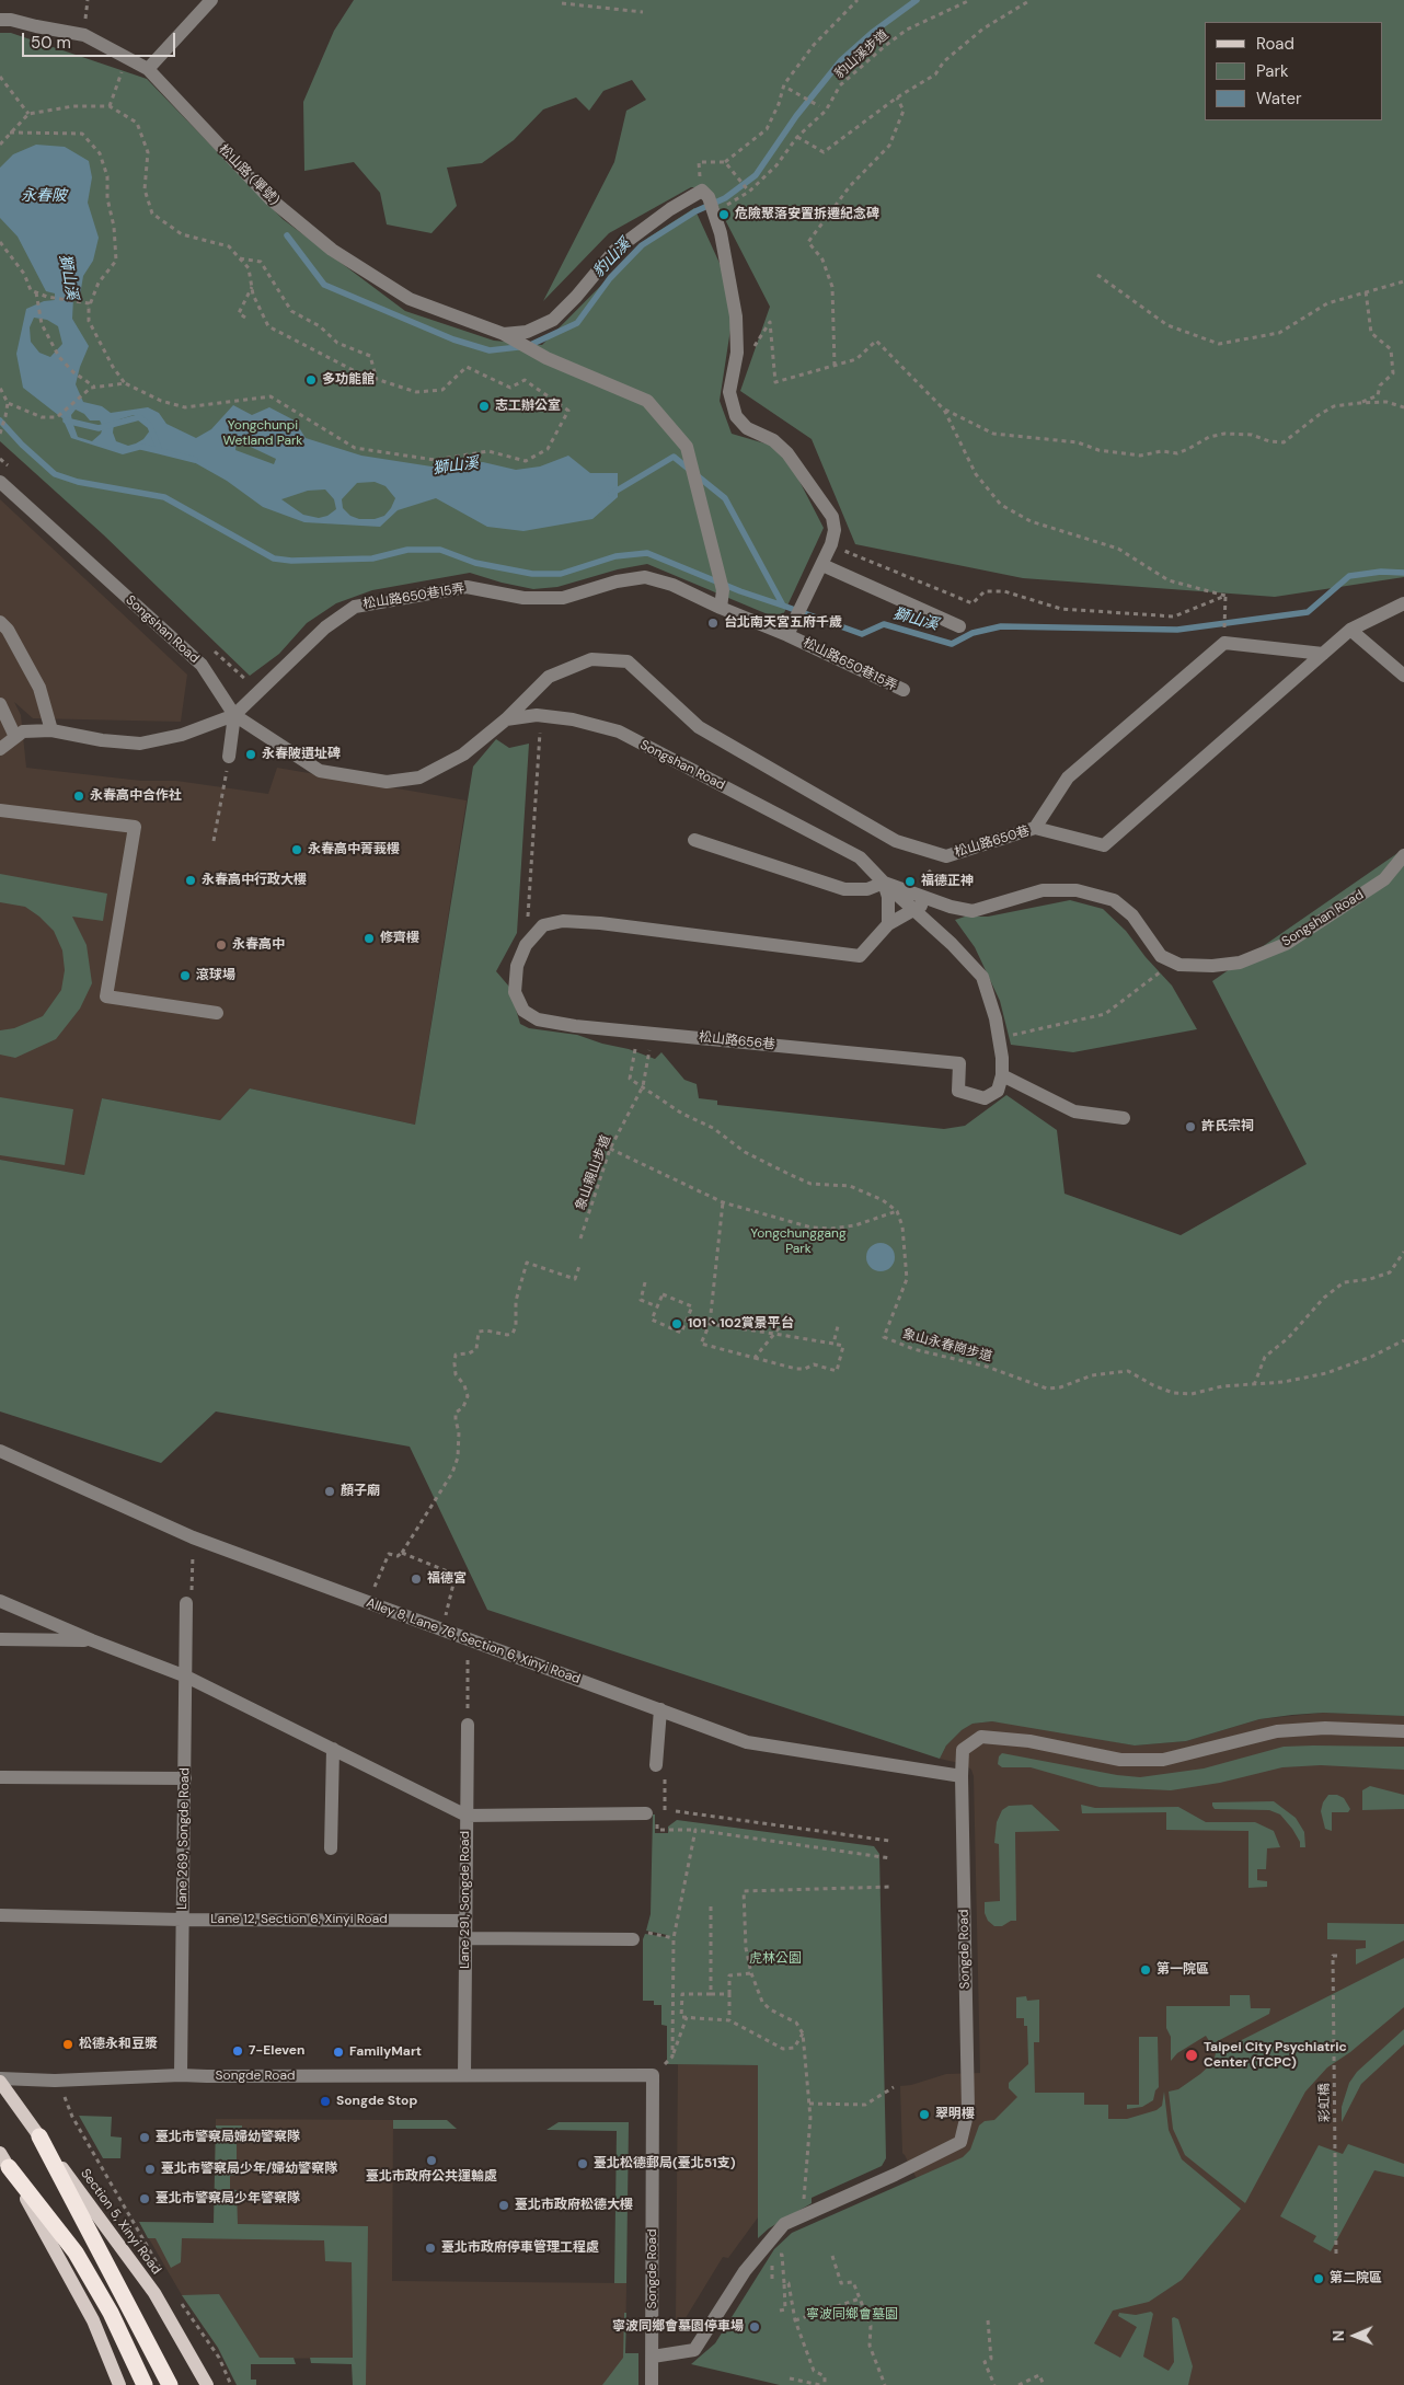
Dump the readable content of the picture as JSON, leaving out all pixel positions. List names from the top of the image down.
{
  "streets": {
    "main road": ["Section 5, Xinyi Road"],
    "street": [
      "松山路 (單號)",
      "松山路650巷15弄",
      "Songshan Road",
      "松山路650巷",
      "松山路656巷",
      "Alley 8, Lane 76, Section 6, Xinyi Road",
      "Lane 269, Songde Road",
      "Lane 291, Songde Road",
      "Lane 12, Section 6, Xinyi Road",
      "Songde Road"
    ],
    "path": [
      "豹山溪步道",
      "象山親山步道",
      "象山永春崗步道",
      "彩虹橋"
    ]
  },
  "crossings": [
    ["松山路650巷15弄", "Songshan Road"],
    ["Songshan Road", "松山路650巷"],
    ["Alley 8, Lane 76, Section 6, Xinyi Road", "Songde Road"],
    ["Lane 269, Songde Road", "Lane 12, Section 6, Xinyi Road"],
    ["Lane 269, Songde Road", "Songde Road"],
    ["Lane 291, Songde Road", "Lane 12, Section 6, Xinyi Road"],
    ["Lane 291, Songde Road", "Songde Road"],
    ["Songde Road", "Section 5, Xinyi Road"]
  ],
  "water": ["永春陂", "豹山溪", "獅山溪"],
  "parks": [
    "Yongchunpi Wetland Park",
    "Yongchunggang Park",
    "虎林公園",
    "寧波同鄉會墓園"
  ],
  "places": [
    "危險聚落安置拆遷紀念碑",
    "多功能館",
    "志工辦公室",
    "台北南天宮五府千歲",
    "永春陂遺址碑",
    "永春高中合作社",
    "永春高中菁莪樓",
    "永春高中行政大樓",
    "福德正神",
    "修齊樓",
    "永春高中",
    "滾球場",
    "許氏宗祠",
    "101、102賞景平台",
    "顏子廟",
    "福德宮",
    "第一院區",
    "松德永和豆漿",
    "7-Eleven",
    "FamilyMart",
    "Taipei City Psychiatric Center (TCPC)",
    "Songde Stop",
    "翠明樓",
    "臺北市警察局婦幼警察隊",
    "臺北市政府公共運輸處",
    "臺北松德郵局(臺北51支)",
    "臺北市警察局少年/婦幼警察隊",
    "臺北市警察局少年警察隊",
    "臺北市政府松德大樓",
    "臺北市政府停車管理工程處",
    "第二院區",
    "寧波同鄉會墓園停車場"
  ],
  "legend": ["Road", "Park", "Water"],
  "scale_bar": "50 m",
  "north": "left"
}
